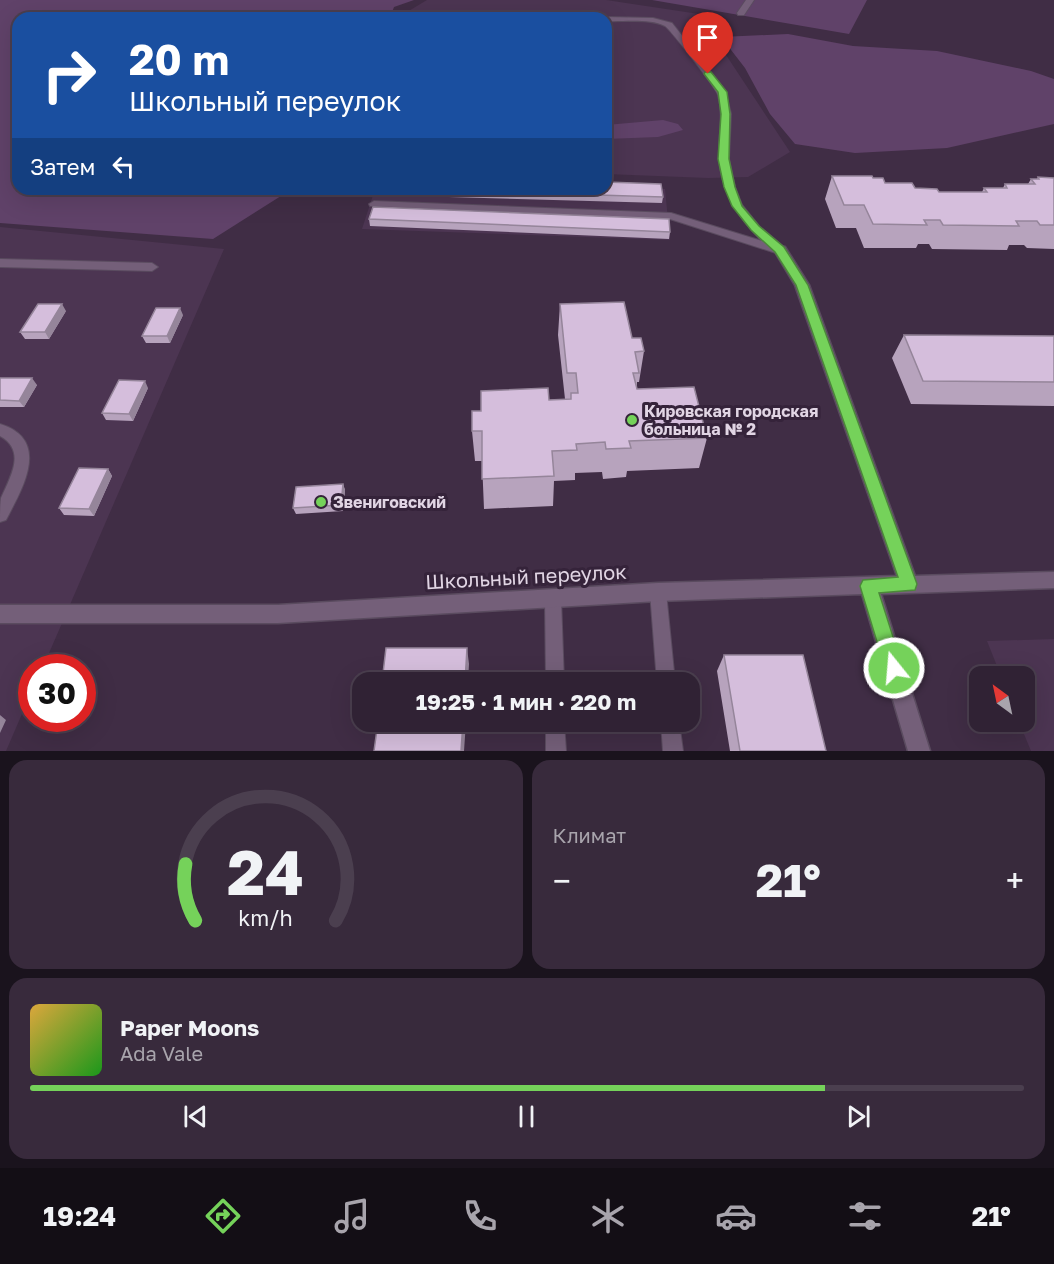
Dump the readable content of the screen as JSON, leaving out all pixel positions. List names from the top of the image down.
{
  "streets": {
    "street": ["Школьный переулок"]
  },
  "places": ["Кировская городская больница № 2", "Звениговский"],
  "north": "top left",
  "page": {
    "turn": ["20 m", "Школьный переулок"],
    "then": "Затем",
    "limit": "30",
    "trip": "19:25 · 1 мин · 220 m",
    "tile": "Климат",
    "heat": ["−", "21°", "+"],
    "song": ["Paper Moons", "Ada Vale"],
    "tabs": ["19:24", "21°"],
    "gauge": ["24", "km/h"]
  }
}
